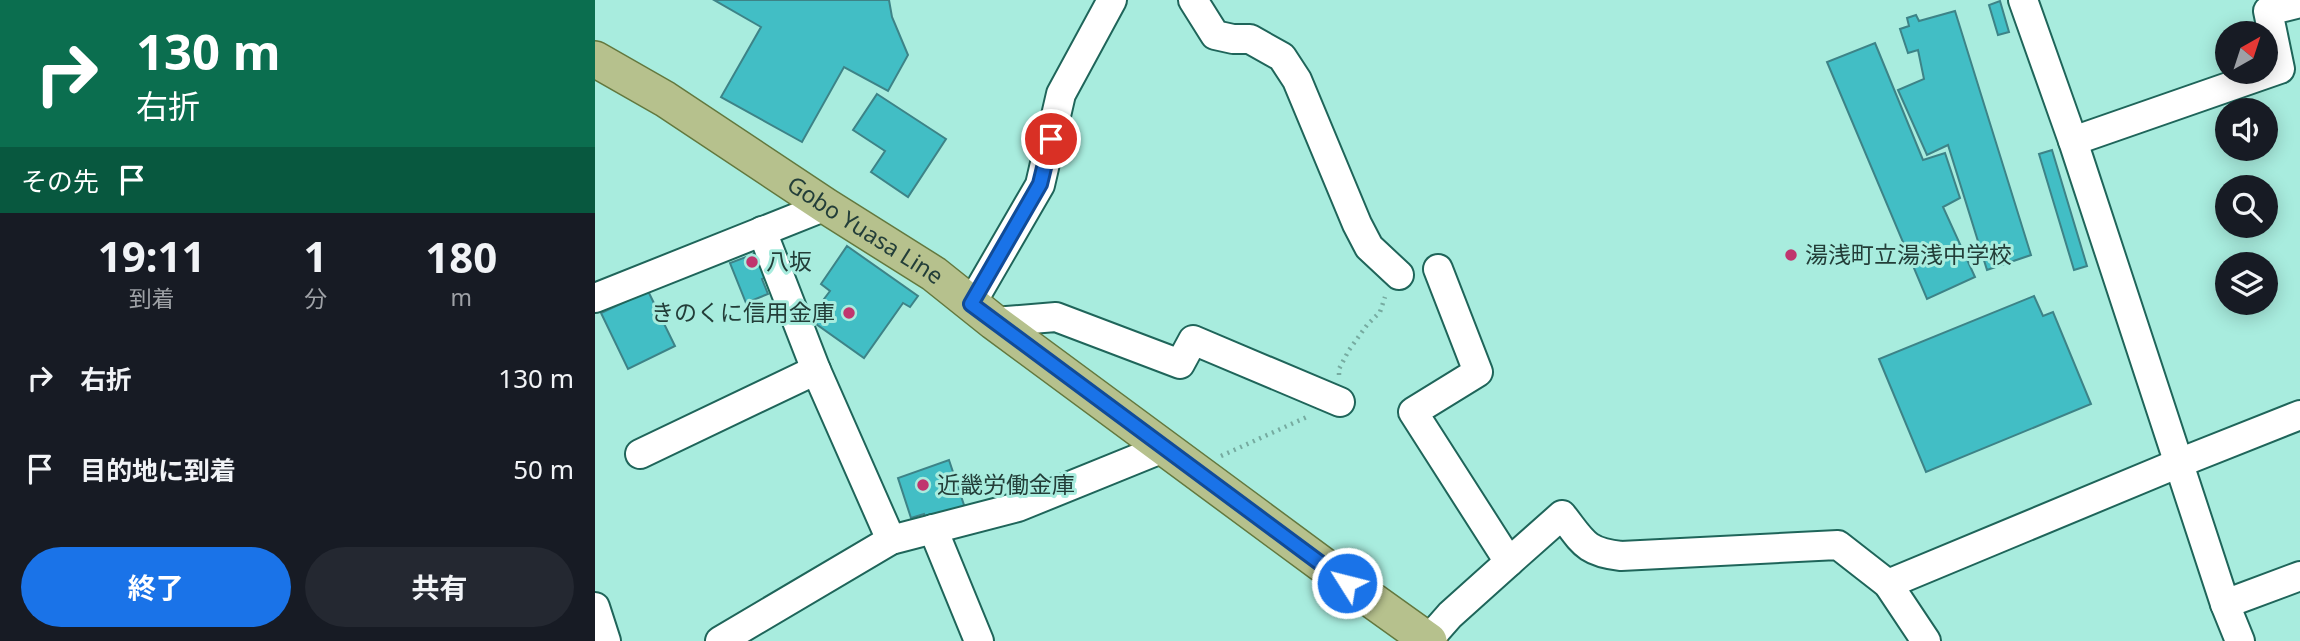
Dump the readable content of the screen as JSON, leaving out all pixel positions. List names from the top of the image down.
{
  "streets": {
    "main road": ["Gobo Yuasa Line"]
  },
  "places": [
    "湯浅町立湯浅中学校",
    "八坂",
    "きのくに信用金庫",
    "近畿労働金庫"
  ],
  "north": "top right",
  "page": {
    "turn": ["130 m", "右折"],
    "then": "その先",
    "eta": [
      "19:11",
      "到着",
      "1",
      "分",
      "180",
      "m"
    ],
    "list": [
      {
        "name": "右折",
        "value": "130 m"
      },
      {
        "name": "目的地に到着",
        "value": "50 m"
      }
    ],
    "buttons": ["終了", "共有"]
  }
}
